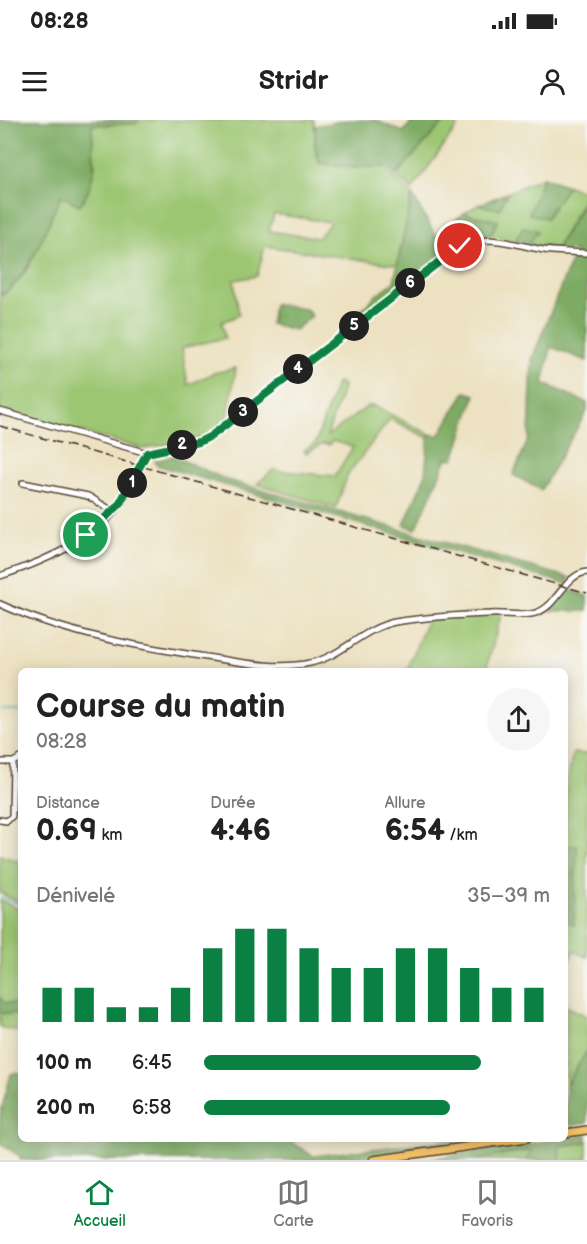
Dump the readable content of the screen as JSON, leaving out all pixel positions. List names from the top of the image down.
{
  "page": {
    "status": "08:28",
    "header": "Stridr",
    "pins": [
      "6",
      "5",
      "4",
      "3",
      "2",
      "1"
    ],
    "heading": ["Course du matin", "08:28"],
    "stats": [
      ["Distance", "0.69 km"],
      ["Durée", "4:46"],
      ["Allure", "6:54 /km"]
    ],
    "chart": ["Dénivelé", "35–39 m"],
    "list": [
      {
        "name": "100 m",
        "note": "6:45"
      },
      {
        "name": "200 m",
        "note": "6:58"
      }
    ],
    "tabs": ["Accueil", "Carte", "Favoris"]
  }
}
